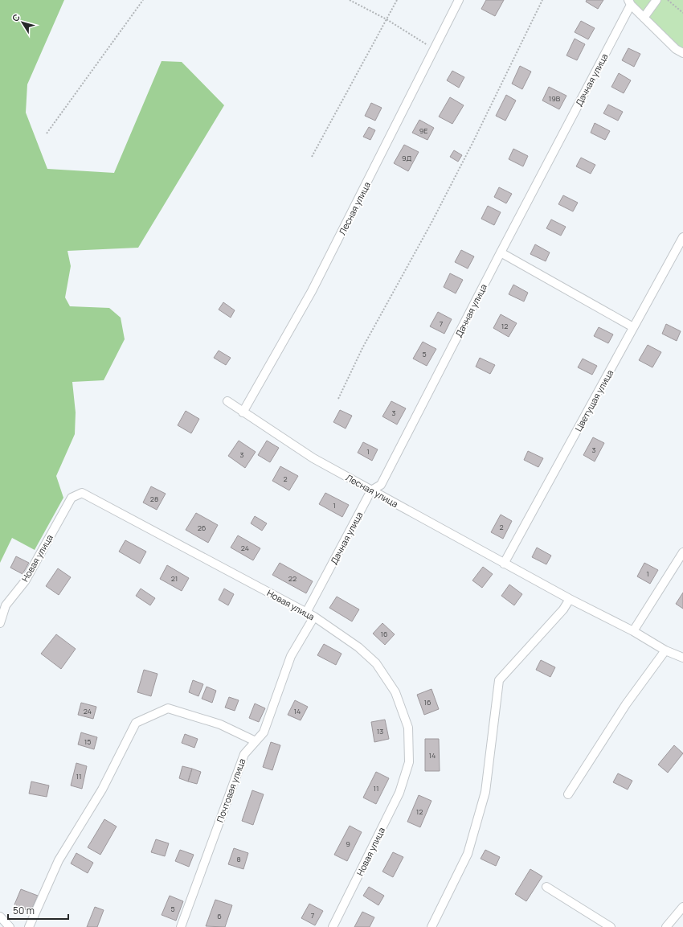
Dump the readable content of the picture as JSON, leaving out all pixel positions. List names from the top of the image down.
{
  "streets": {
    "street": [
      "Дачная улица",
      "Лесная улица",
      "Цветущая улица",
      "Новая улица",
      "Почтовая улица"
    ]
  },
  "crossings": [
    ["Дачная улица", "Лесная улица"],
    ["Дачная улица", "Новая улица"],
    ["Лесная улица", "Цветущая улица"],
    ["Новая улица", "Почтовая улица"]
  ],
  "house_numbers": [
    "19В",
    "9Е",
    "9Д",
    "7",
    "12",
    "5",
    "3",
    "3",
    "1",
    "3",
    "2",
    "28",
    "1",
    "2",
    "26",
    "24",
    "1",
    "21",
    "22",
    "16",
    "16",
    "24",
    "14",
    "13",
    "15",
    "14",
    "11",
    "11",
    "12",
    "9",
    "8",
    "5",
    "7",
    "6"
  ],
  "scale_bar": "50 m",
  "north": "top left"
}
